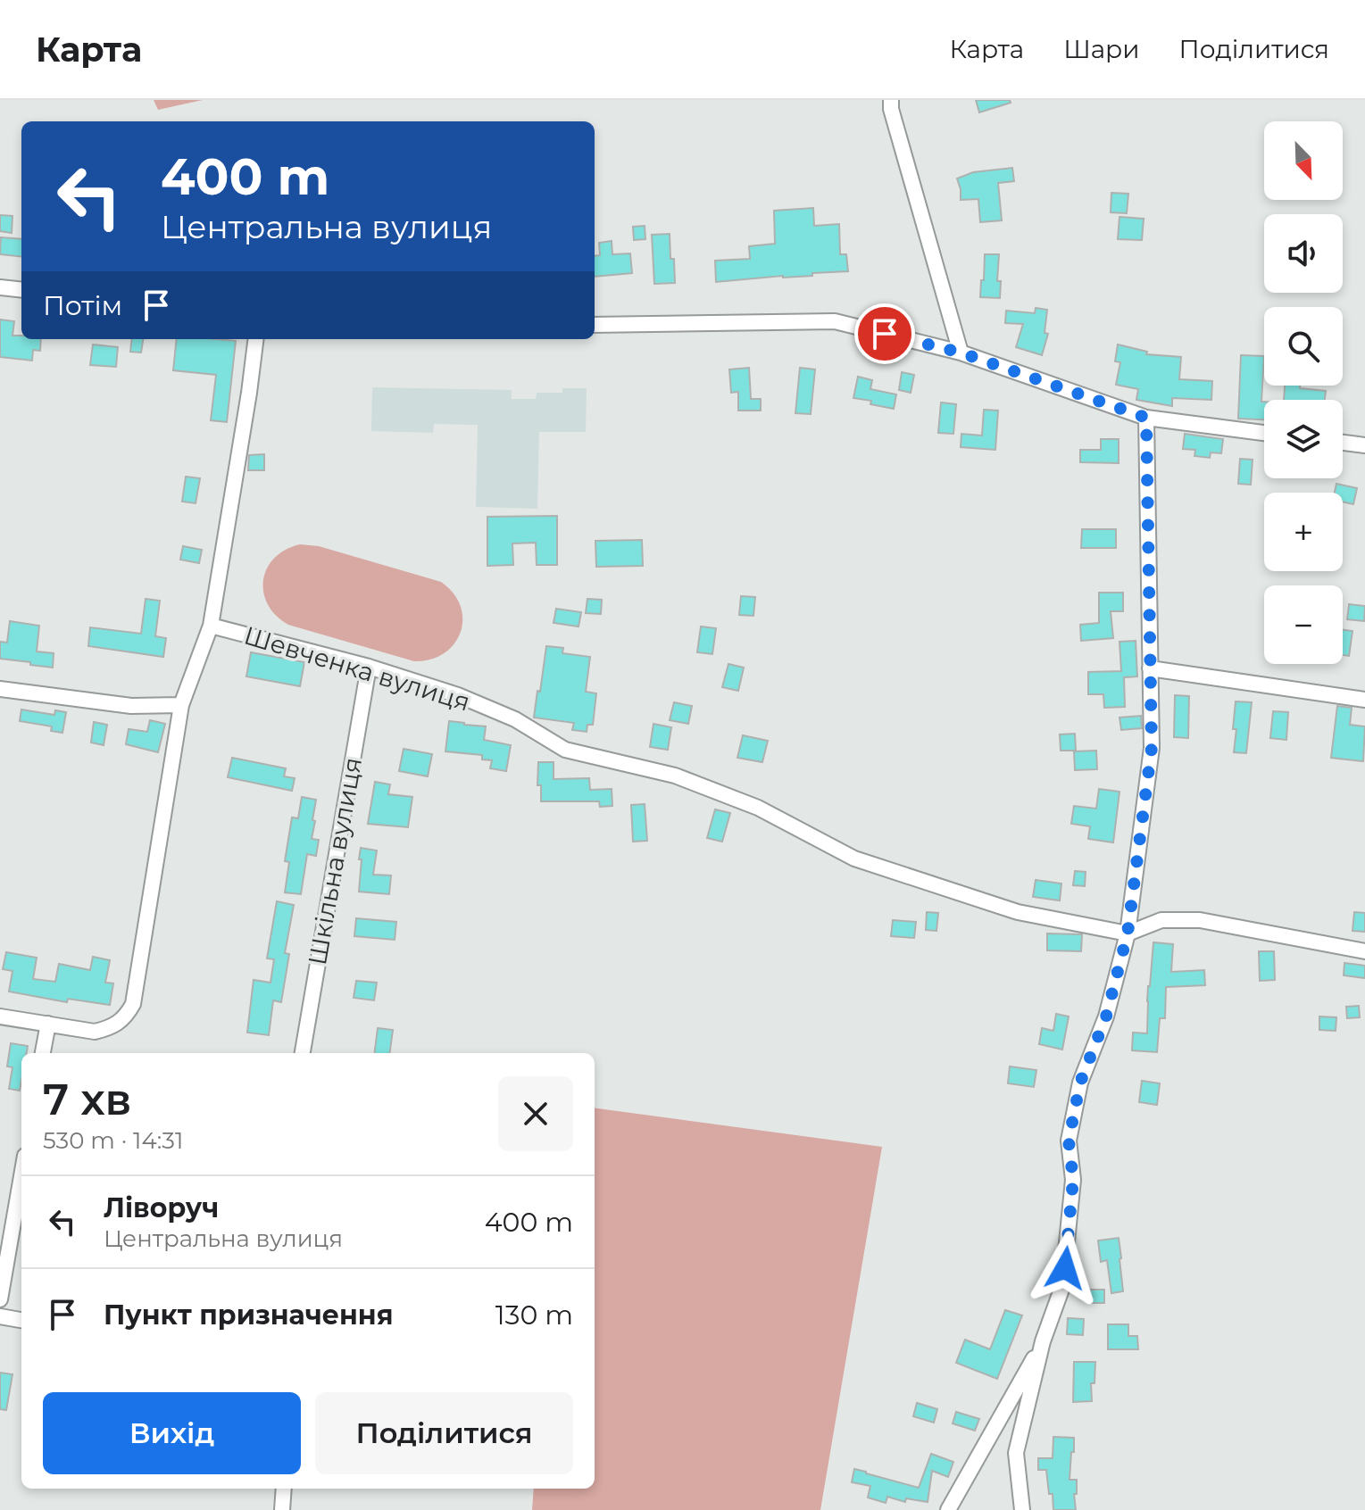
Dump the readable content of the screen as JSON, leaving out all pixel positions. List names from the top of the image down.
{
  "streets": {
    "street": ["Шевченка вулиця", "Шкільна вулиця"]
  },
  "crossings": [
    ["Шевченка вулиця", "Шкільна вулиця"]
  ],
  "north": "bottom right",
  "page": {
    "header": "Карта",
    "nav": ["Карта", "Шари", "Поділитися"],
    "map_buttons": ["+", "−"],
    "turn": ["400 m", "Центральна вулиця"],
    "then": "Потім",
    "heading": ["7 хв", "530 m · 14:31"],
    "list": [
      {
        "name": "Ліворуч",
        "note": "Центральна вулиця",
        "value": "400 m"
      },
      {
        "name": "Пункт призначення",
        "value": "130 m"
      }
    ],
    "buttons": ["Вихід", "Поділитися"]
  }
}
